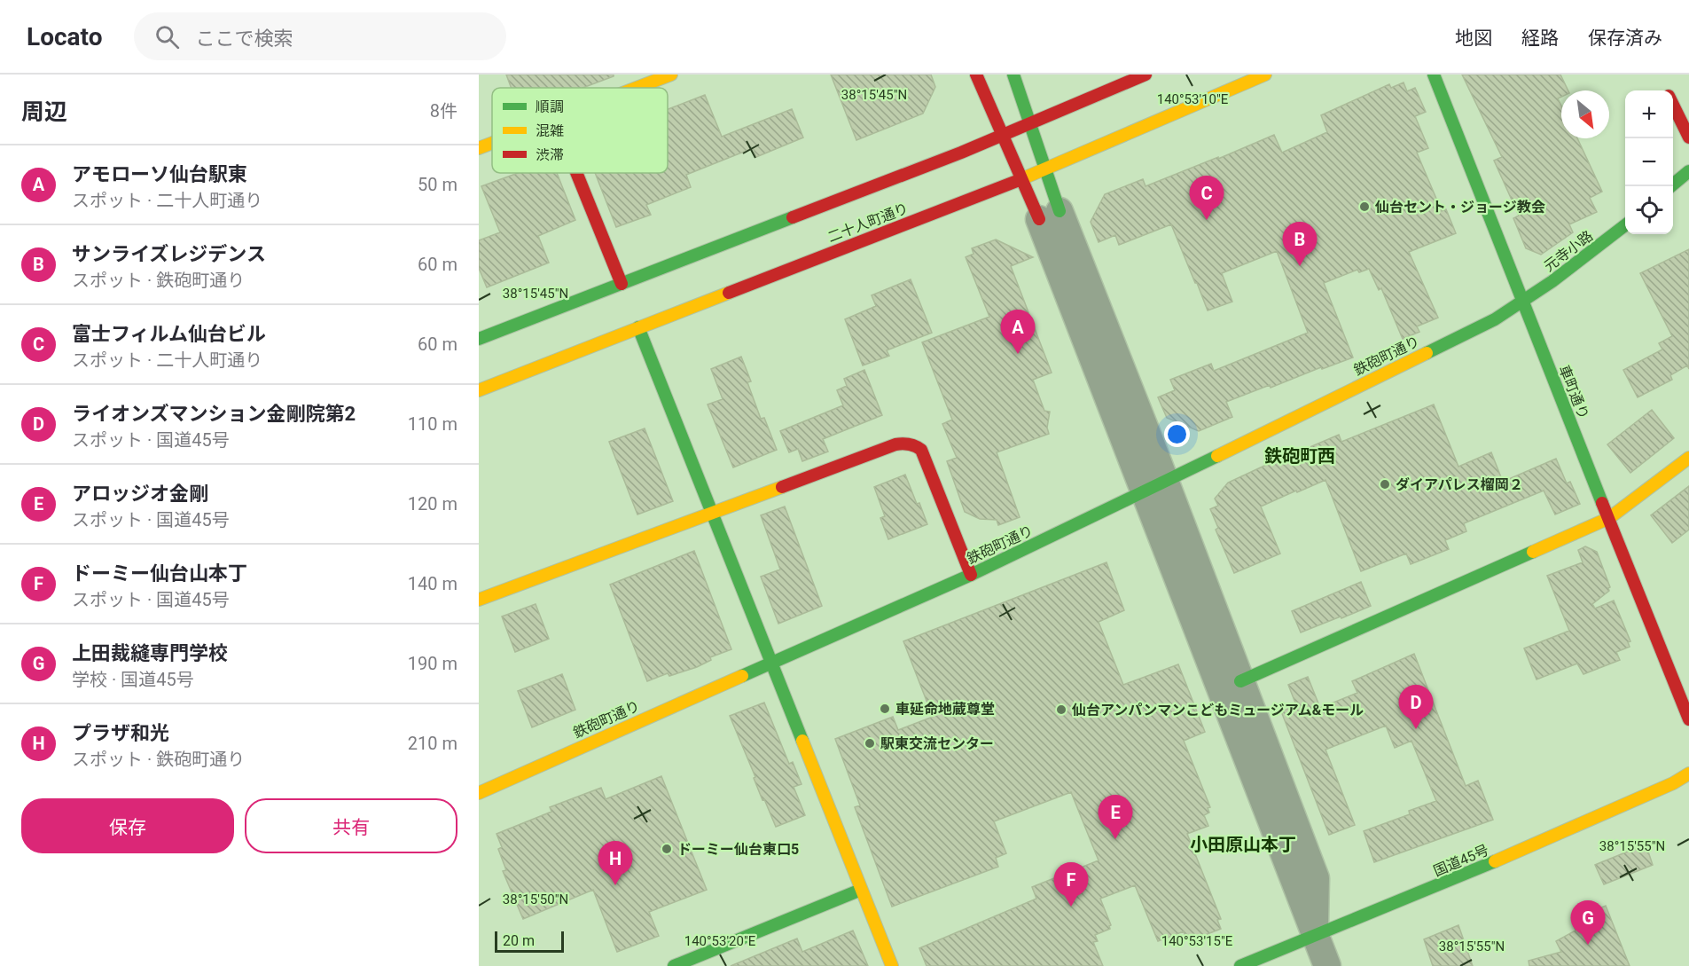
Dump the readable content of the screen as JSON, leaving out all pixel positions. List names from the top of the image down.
{
  "streets": {
    "main road": [
      "二十人町通り",
      "元寺小路",
      "鉄砲町通り",
      "車町通り",
      "国道45号"
    ]
  },
  "crossings": [
    ["元寺小路", "鉄砲町通り"],
    ["元寺小路", "車町通り"],
    ["鉄砲町通り", "車町通り"]
  ],
  "districts": ["鉄砲町西", "小田原山本丁"],
  "places": [
    "仙台セント・ジョージ教会",
    "ダイアパレス榴岡２",
    "車延命地蔵尊堂",
    "仙台アンパンマンこどもミュージアム&モール",
    "駅東交流センター",
    "ドーミー仙台東口5"
  ],
  "legend": ["順調", "混雑", "渋滞"],
  "scale_bar": "20 m",
  "north": "bottom right",
  "page": {
    "header": "Locato",
    "search": "ここで検索",
    "nav": ["地図", "経路", "保存済み"],
    "heading": ["周辺", "8件"],
    "map_buttons": ["+", "−"],
    "list": [
      {
        "mark": "A",
        "name": "アモローソ仙台駅東",
        "note": "スポット · 二十人町通り",
        "value": "50 m"
      },
      {
        "mark": "B",
        "name": "サンライズレジデンス",
        "note": "スポット · 鉄砲町通り",
        "value": "60 m"
      },
      {
        "mark": "C",
        "name": "富士フィルム仙台ビル",
        "note": "スポット · 二十人町通り",
        "value": "60 m"
      },
      {
        "mark": "D",
        "name": "ライオンズマンション金剛院第2",
        "note": "スポット · 国道45号",
        "value": "110 m"
      },
      {
        "mark": "E",
        "name": "アロッジオ金剛",
        "note": "スポット · 国道45号",
        "value": "120 m"
      },
      {
        "mark": "F",
        "name": "ドーミー仙台山本丁",
        "note": "スポット · 国道45号",
        "value": "140 m"
      },
      {
        "mark": "G",
        "name": "上田裁縫専門学校",
        "note": "学校 · 国道45号",
        "value": "190 m"
      },
      {
        "mark": "H",
        "name": "プラザ和光",
        "note": "スポット · 鉄砲町通り",
        "value": "210 m"
      }
    ],
    "pins": [
      "C",
      "B",
      "A",
      "D",
      "E",
      "H",
      "F",
      "G"
    ],
    "buttons": ["保存", "共有"],
    "scale": "20 m"
  },
  "coordinates": [
    "38°15'45\"N",
    "140°53'10\"E",
    "38°15'55\"N",
    "38°15'50\"N",
    "140°53'20\"E",
    "140°53'15\"E"
  ]
}
